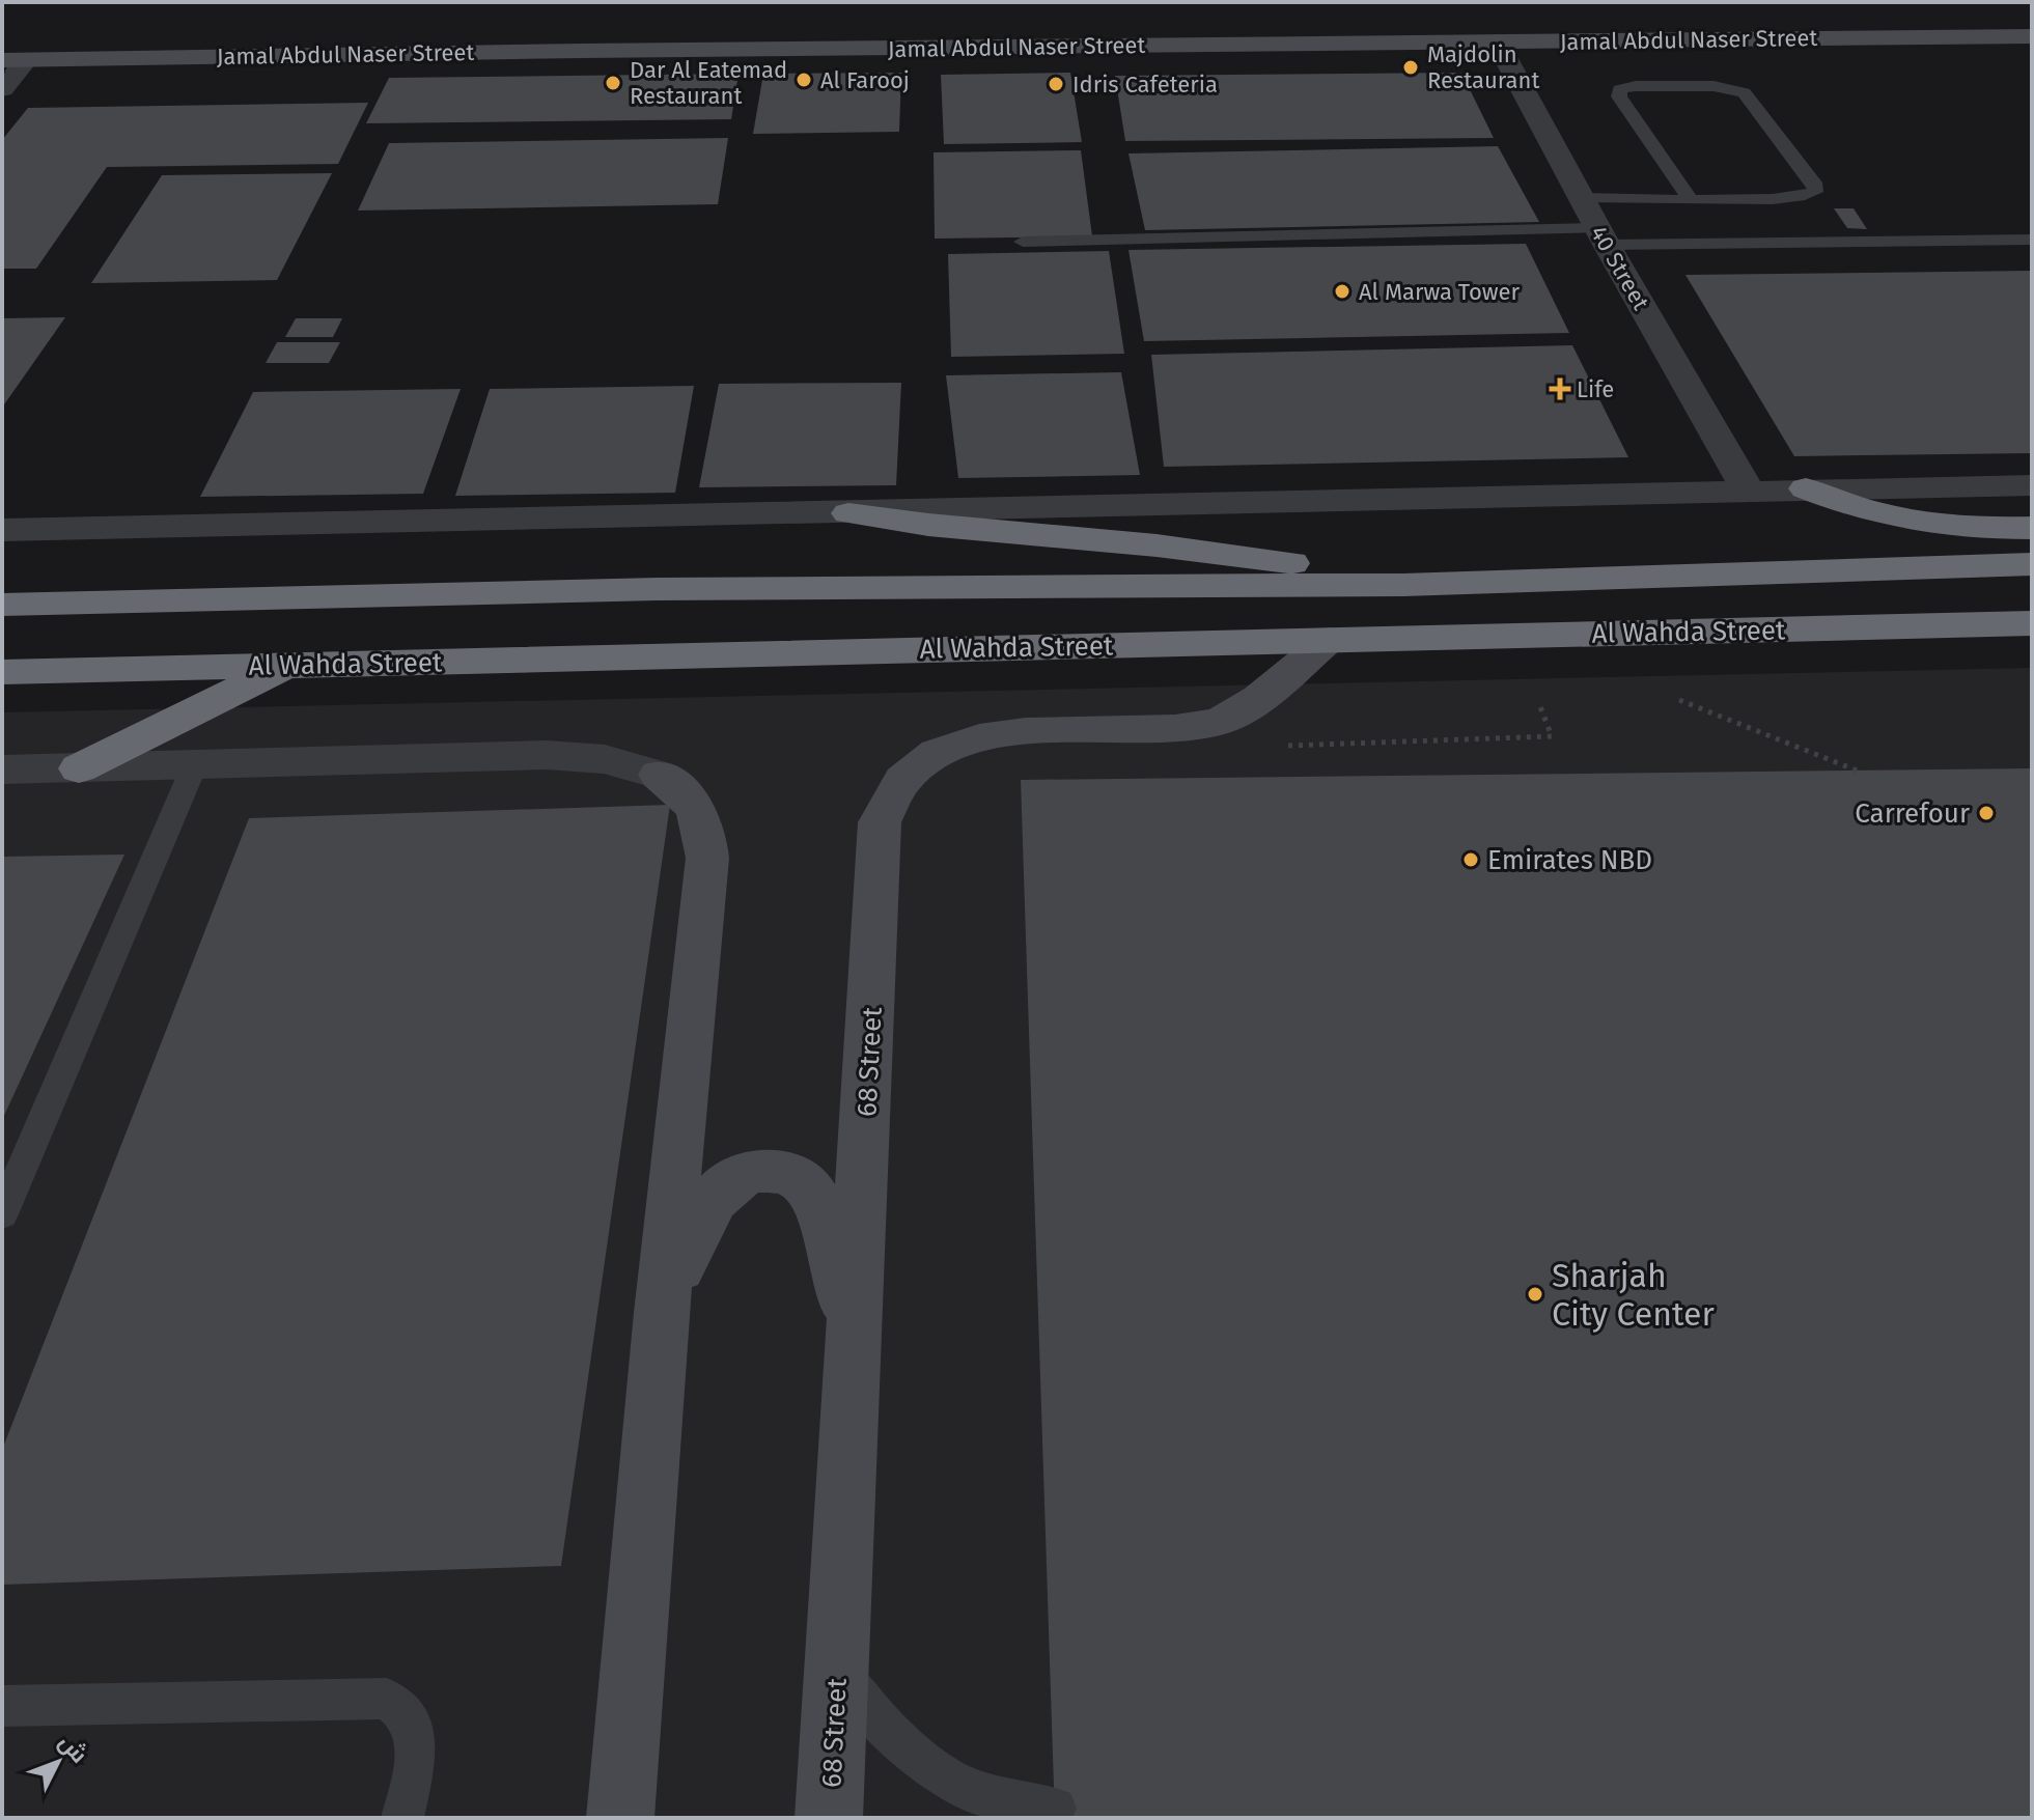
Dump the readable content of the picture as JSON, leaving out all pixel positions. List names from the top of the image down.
{
  "streets": {
    "highway": ["Al Wahda Street"],
    "street": ["Jamal Abdul Naser Street", "40 Street", "68 Street"]
  },
  "crossings": [
    ["Jamal Abdul Naser Street", "40 Street"],
    ["Al Wahda Street", "68 Street"]
  ],
  "places": {
    "other": [
      "Majdolin Restaurant",
      "Al Farooj",
      "Dar Al Eatemad Restaurant",
      "Idris Cafeteria",
      "Al Marwa Tower",
      "Carrefour",
      "Emirates NBD",
      "Sharjah City Center"
    ],
    "health": ["Life"]
  },
  "north": "top right"
}
